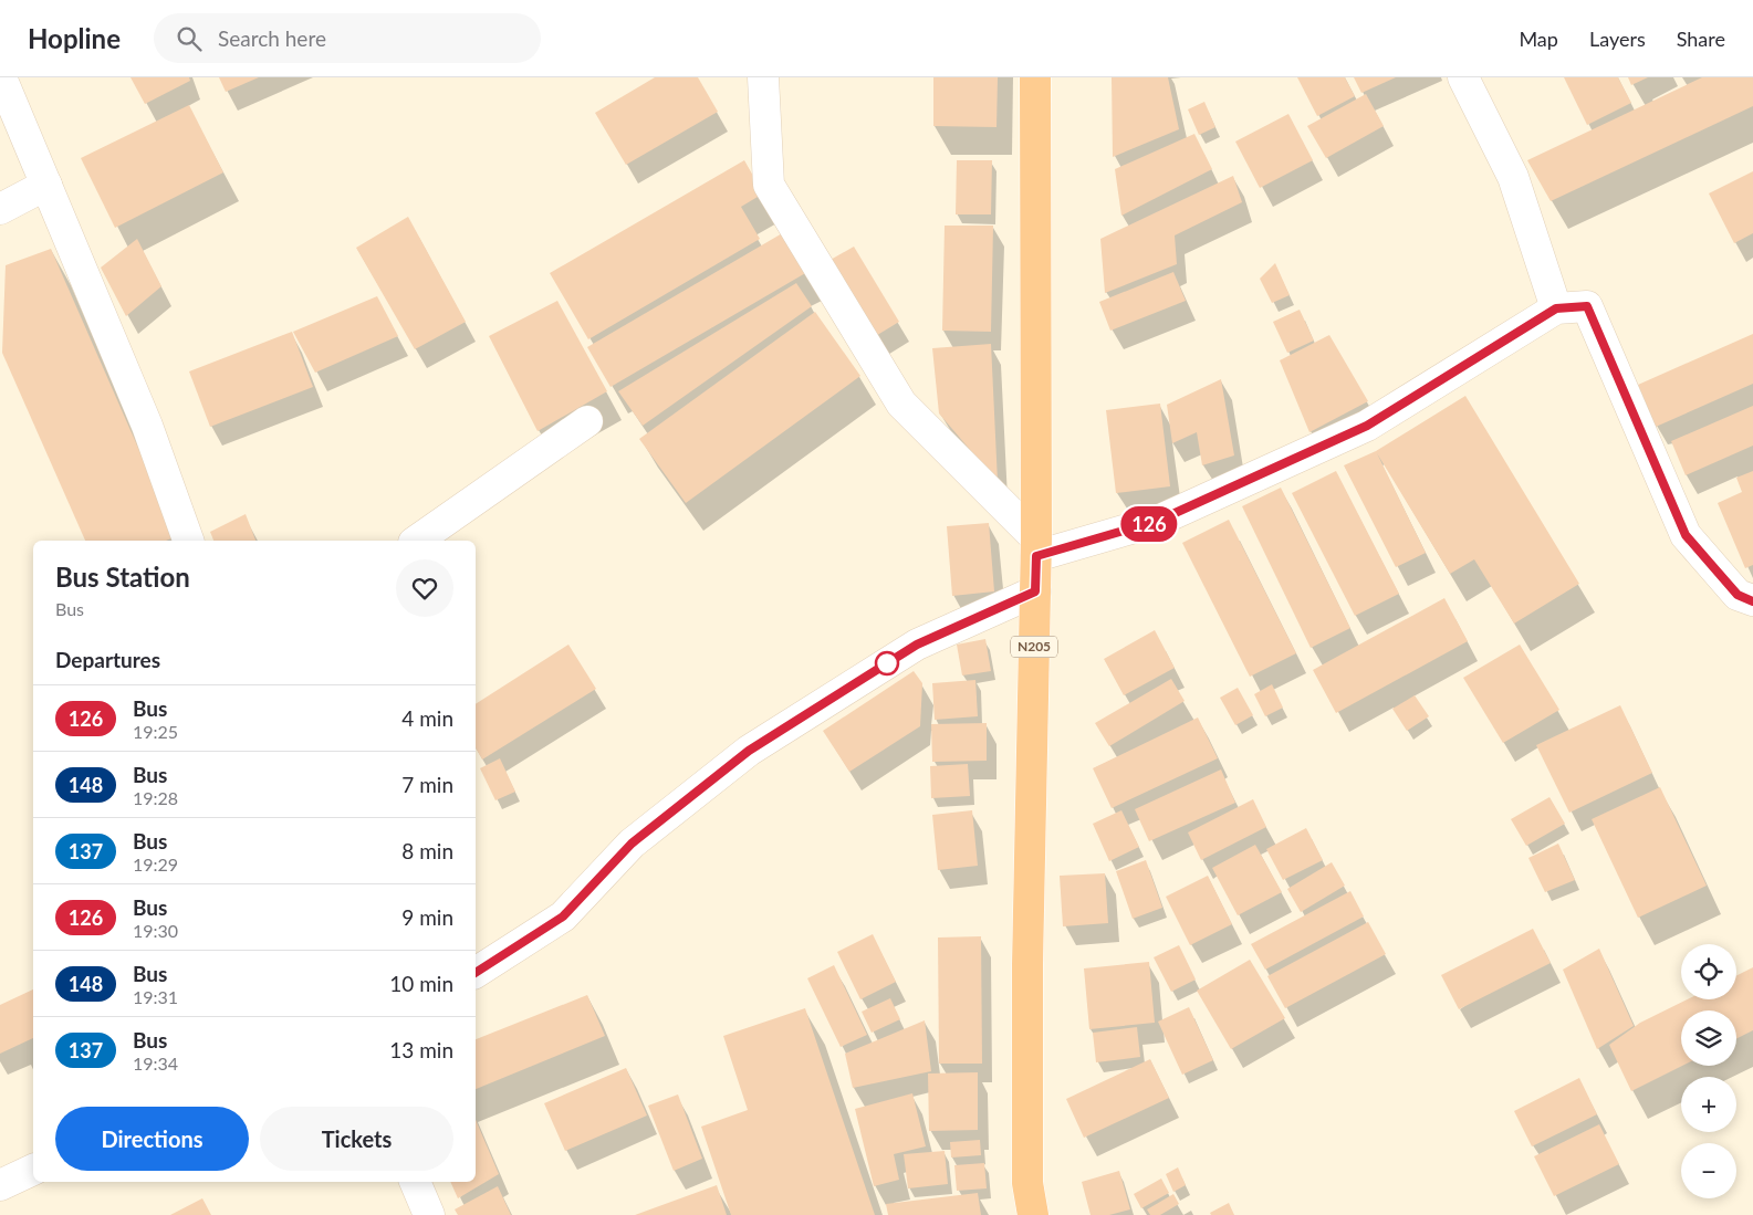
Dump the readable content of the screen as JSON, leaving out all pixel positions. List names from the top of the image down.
{
  "streets": {
    "highway": ["N205"]
  },
  "lines": ["bus line 126"],
  "page": {
    "header": "Hopline",
    "search": "Search here",
    "nav": ["Map", "Layers", "Share"],
    "on_map": "126",
    "heading": [
      ["Bus Station", "Bus"],
      "Departures"
    ],
    "list": [
      {
        "mark": "126",
        "name": "Bus",
        "note": "19:25",
        "value": "4 min"
      },
      {
        "mark": "148",
        "name": "Bus",
        "note": "19:28",
        "value": "7 min"
      },
      {
        "mark": "137",
        "name": "Bus",
        "note": "19:29",
        "value": "8 min"
      },
      {
        "mark": "126",
        "name": "Bus",
        "note": "19:30",
        "value": "9 min"
      },
      {
        "mark": "148",
        "name": "Bus",
        "note": "19:31",
        "value": "10 min"
      },
      {
        "mark": "137",
        "name": "Bus",
        "note": "19:34",
        "value": "13 min"
      }
    ],
    "map_buttons": ["+", "−"],
    "buttons": ["Directions", "Tickets"]
  }
}
